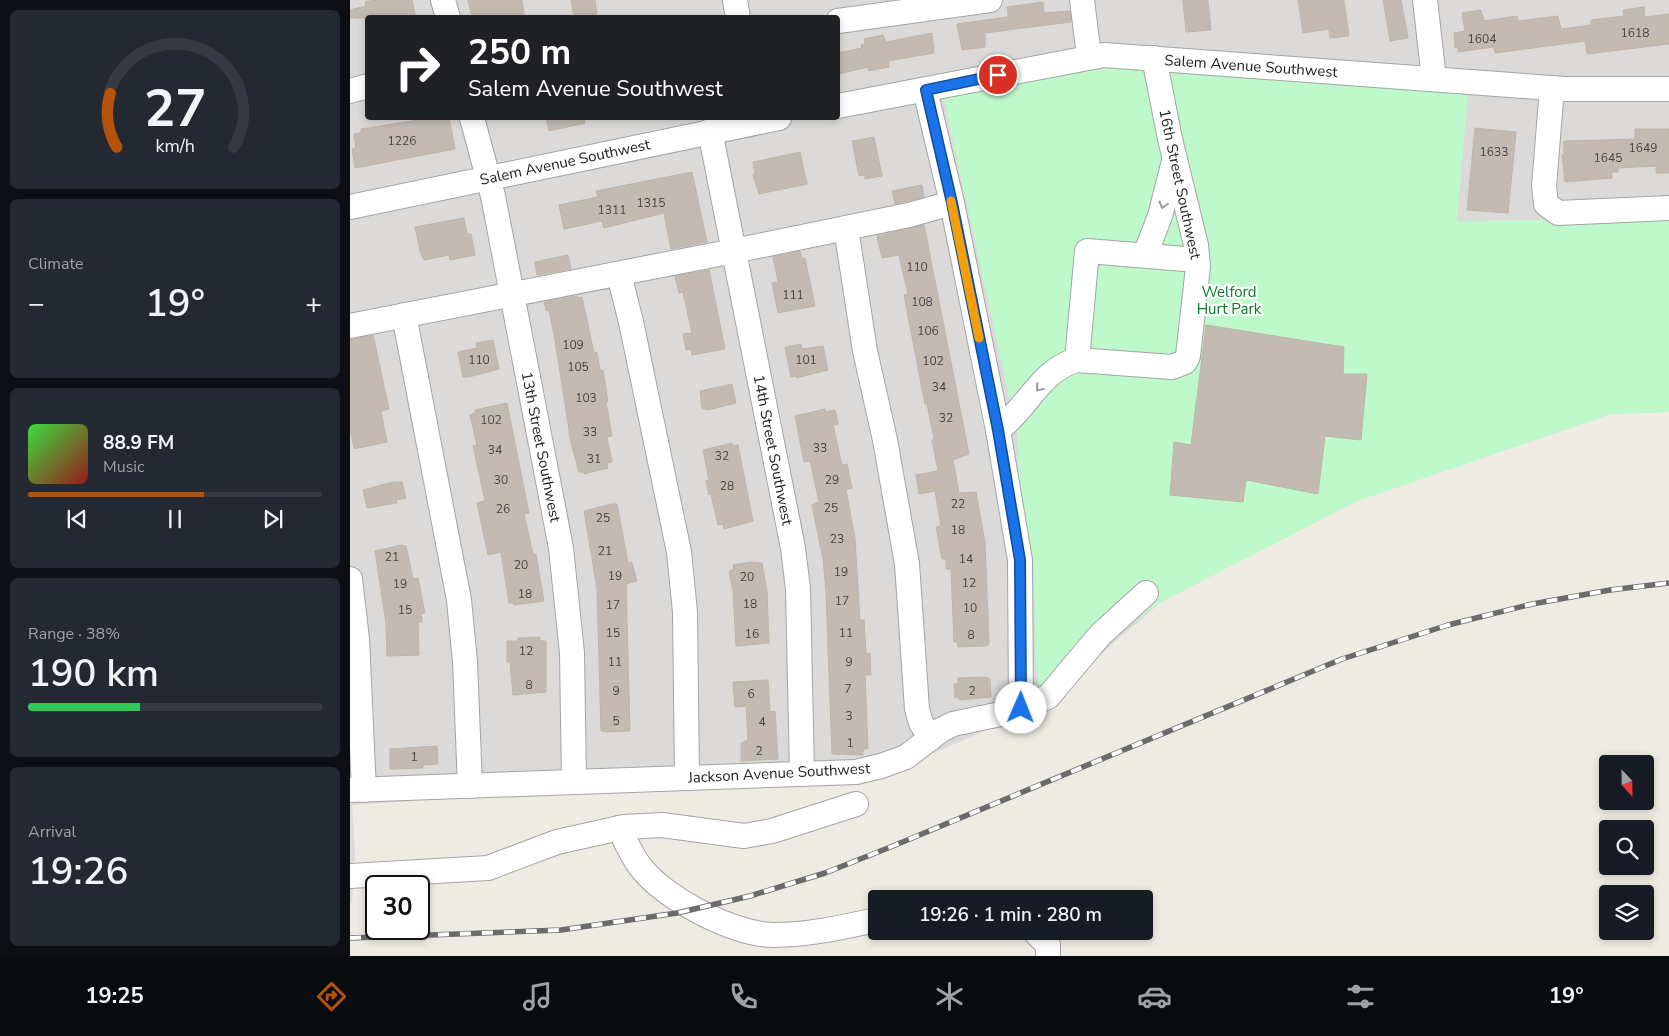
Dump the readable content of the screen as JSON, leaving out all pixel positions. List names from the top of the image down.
{
  "streets": {
    "street": [
      "Salem Avenue Southwest",
      "16th Street Southwest",
      "13th Street Southwest",
      "14th Street Southwest",
      "Jackson Avenue Southwest"
    ]
  },
  "crossings": [
    ["Salem Avenue Southwest", "16th Street Southwest"],
    ["Salem Avenue Southwest", "13th Street Southwest"],
    ["Salem Avenue Southwest", "14th Street Southwest"],
    ["13th Street Southwest", "Jackson Avenue Southwest"],
    ["14th Street Southwest", "Jackson Avenue Southwest"]
  ],
  "parks": ["Welford Hurt Park"],
  "house_numbers": [
    "1618",
    "1604",
    "1226",
    "1649",
    "1633",
    "1645",
    "1315",
    "1311",
    "110",
    "111",
    "108",
    "106",
    "109",
    "110",
    "101",
    "102",
    "105",
    "34",
    "103",
    "32",
    "102",
    "33",
    "33",
    "34",
    "32",
    "31",
    "30",
    "29",
    "28",
    "22",
    "25",
    "26",
    "25",
    "18",
    "23",
    "21",
    "21",
    "14",
    "20",
    "19",
    "19",
    "20",
    "12",
    "19",
    "18",
    "17",
    "18",
    "17",
    "10",
    "15",
    "15",
    "11",
    "16",
    "8",
    "12",
    "11",
    "9",
    "8",
    "7",
    "9",
    "2",
    "6",
    "3",
    "5",
    "4",
    "1",
    "2",
    "1"
  ],
  "north": "bottom",
  "page": {
    "turn": ["250 m", "Salem Avenue Southwest"],
    "tile": [
      "Climate",
      ["Range · 38%", "190 km"],
      ["Arrival", "19:26"]
    ],
    "heat": ["−", "19°", "+"],
    "song": ["88.9 FM", "Music"],
    "limit": "30",
    "trip": "19:26 · 1 min · 280 m",
    "tabs": ["19:25", "19°"],
    "gauge": ["27", "km/h"]
  }
}
